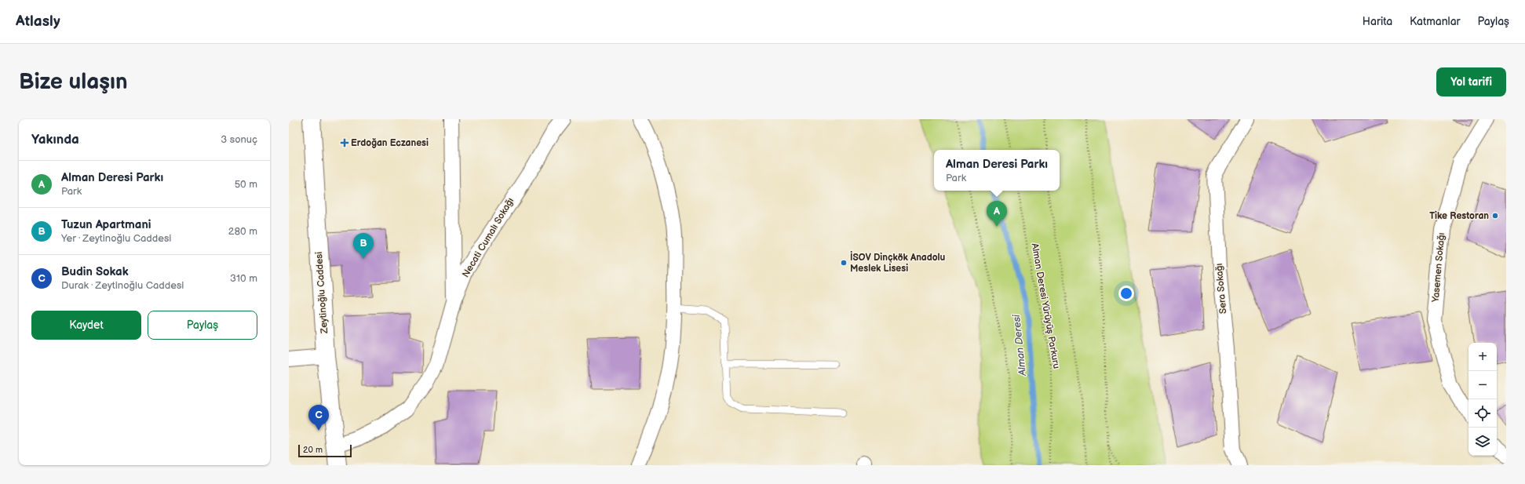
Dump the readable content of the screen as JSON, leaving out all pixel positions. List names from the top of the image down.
{
  "streets": {
    "street": [
      "Necati Cumalı Sokağı",
      "Yasemen Sokağı",
      "Sera Sokağı",
      "Zeytinoğlu Caddesi"
    ],
    "path": ["Alman Deresi Yürüyüş Parkuru"]
  },
  "crossings": [
    ["Necati Cumalı Sokağı", "Zeytinoğlu Caddesi"]
  ],
  "water": ["Alman Deresi"],
  "places": {
    "health": ["Erdoğan Eczanesi"],
    "other": ["Tike Restoran", "İSOV Dinçkök Anadolu Meslek Lisesi"]
  },
  "scale_bar": "20 m",
  "page": {
    "header": "Atlasly",
    "nav": ["Harita", "Katmanlar", "Paylaş"],
    "buttons": [
      "Yol tarifi",
      ["Kaydet", "Paylaş"]
    ],
    "title": "Bize ulaşın",
    "heading": ["Yakında", "3 sonuç"],
    "popup": ["Alman Deresi Parkı", "Park"],
    "list": [
      {
        "mark": "A",
        "name": "Alman Deresi Parkı",
        "note": "Park",
        "value": "50 m"
      },
      {
        "mark": "B",
        "name": "Tuzun Apartmani",
        "note": "Yer · Zeytinoğlu Caddesi",
        "value": "280 m"
      },
      {
        "mark": "C",
        "name": "Budin Sokak",
        "note": "Durak · Zeytinoğlu Caddesi",
        "value": "310 m"
      }
    ],
    "pins": ["A", "B", "C"],
    "map_buttons": ["+", "−"],
    "scale": "20 m"
  }
}
